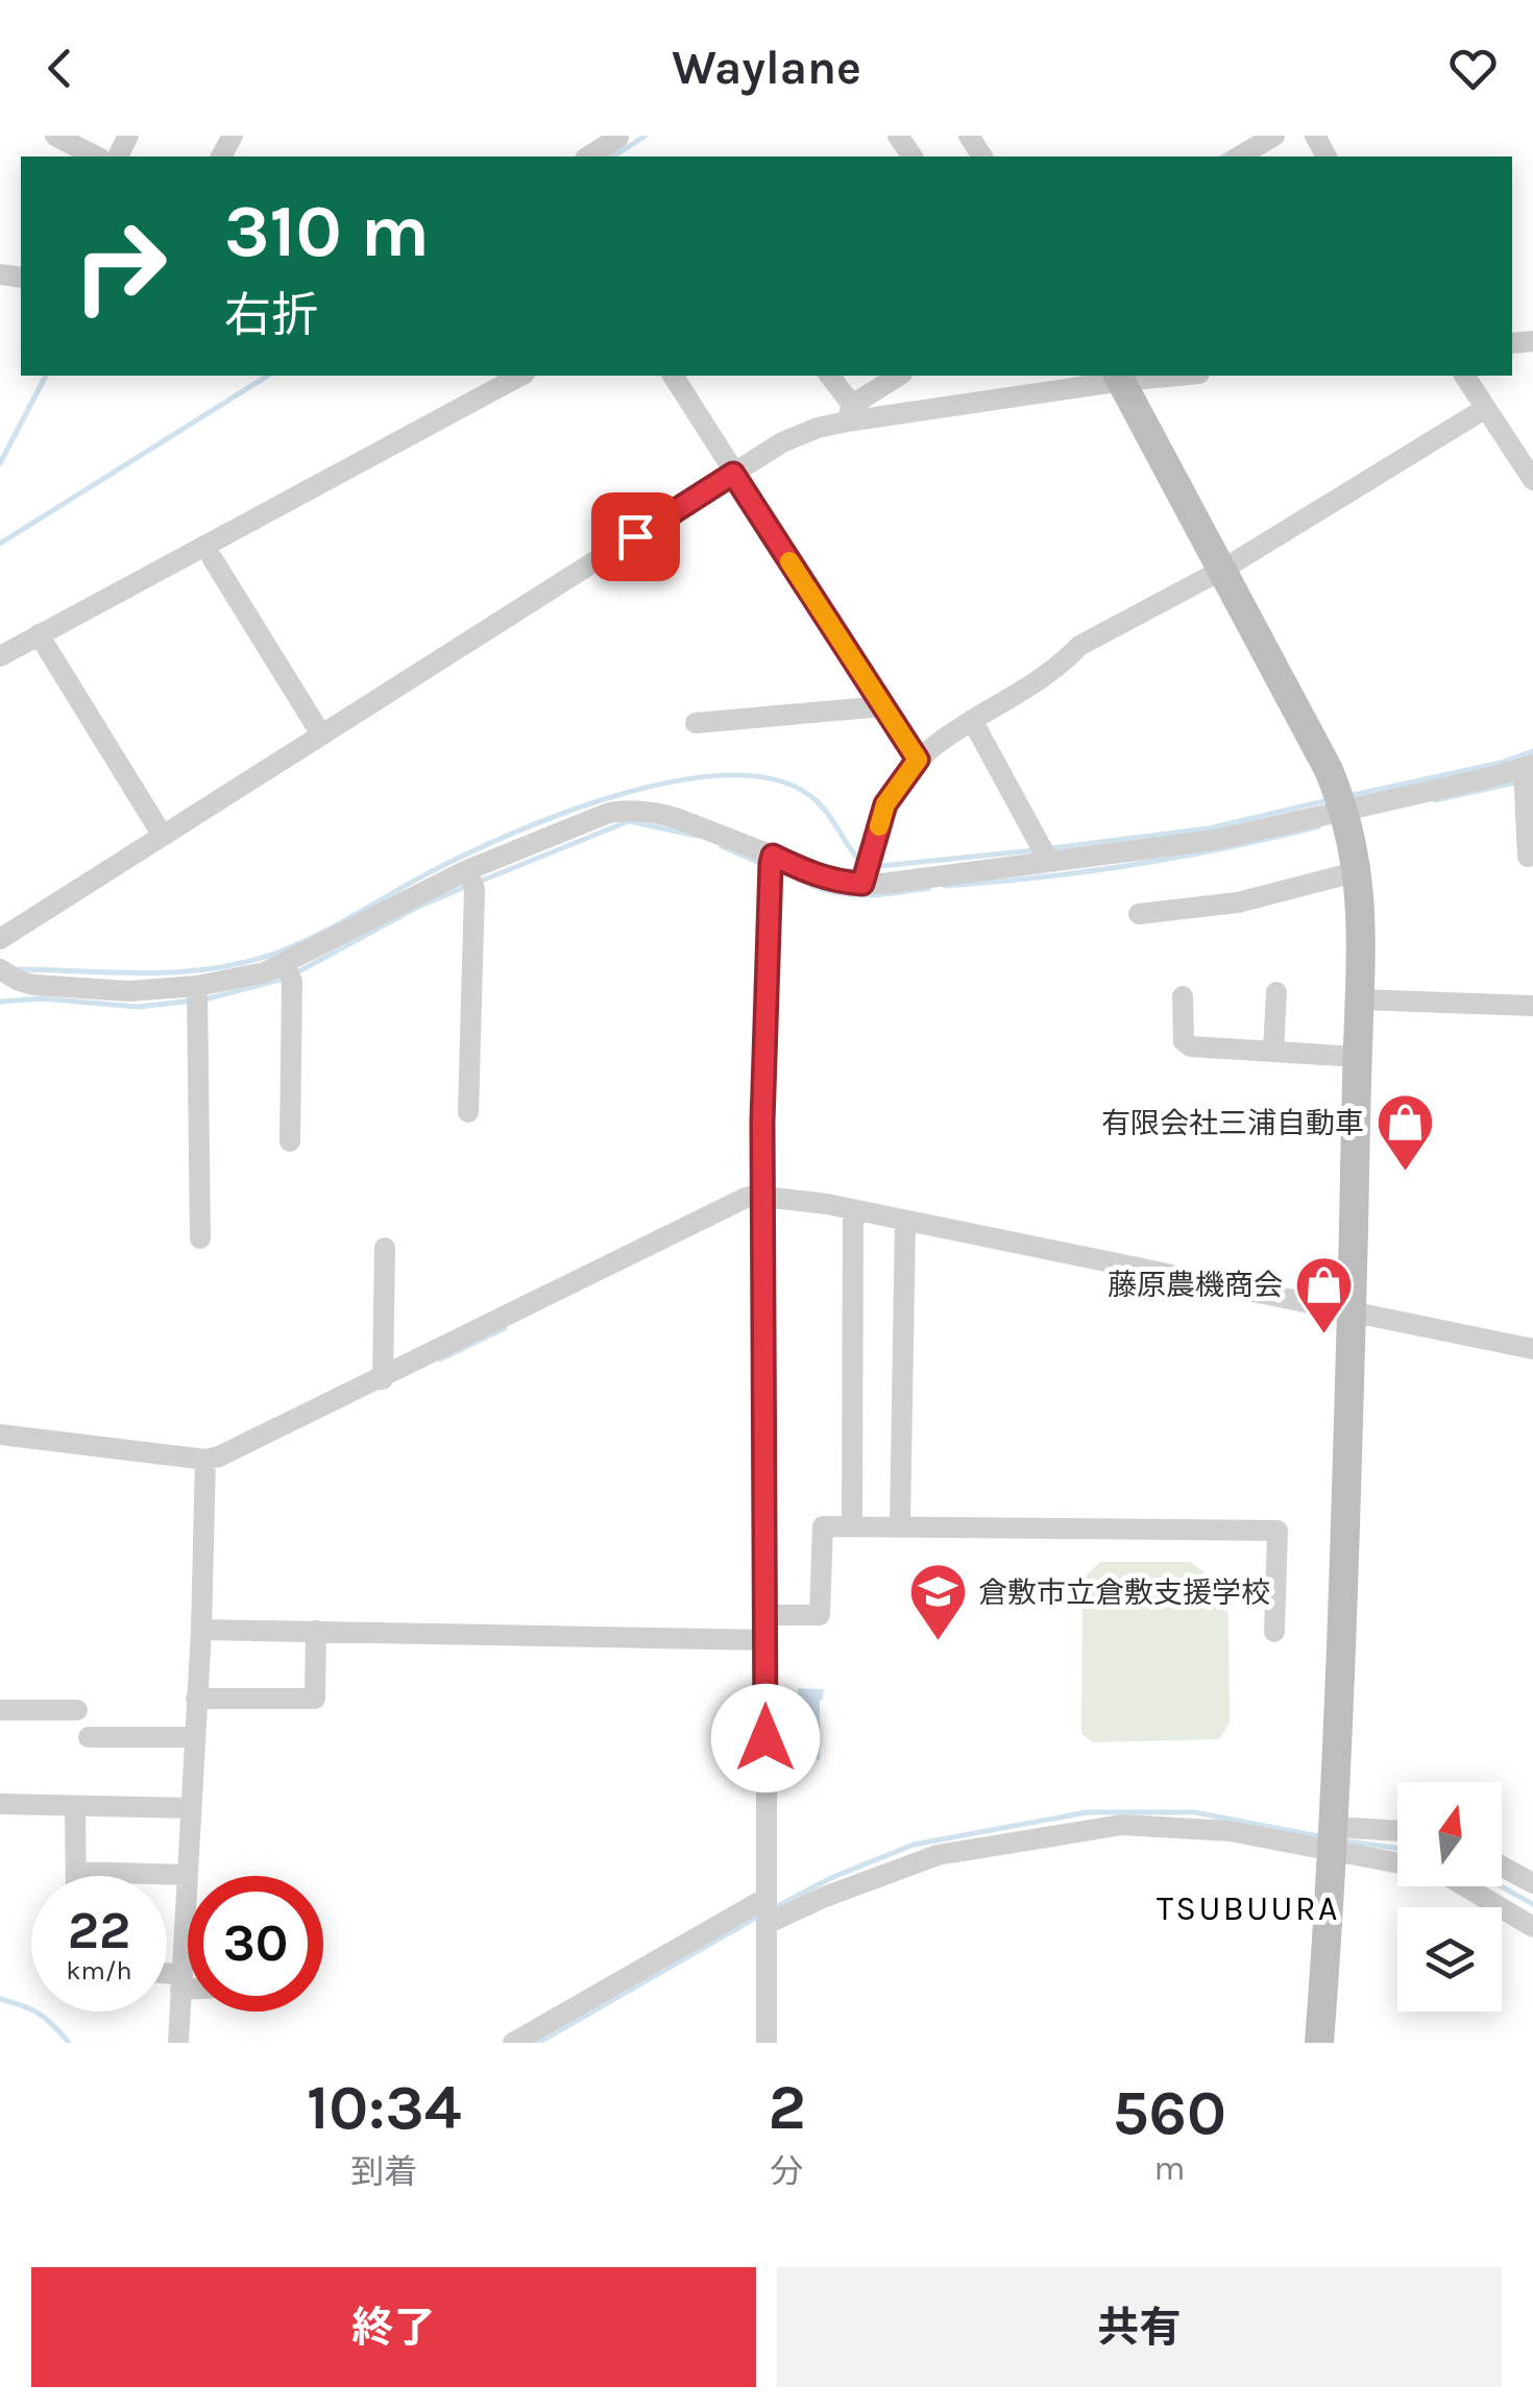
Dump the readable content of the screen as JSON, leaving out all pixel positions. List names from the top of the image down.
{
  "districts": ["TSUBUURA"],
  "places": {
    "shop": ["有限会社三浦自動車", "藤原農機商会"],
    "school or university": ["倉敷市立倉敷支援学校"]
  },
  "north": "top",
  "page": {
    "header": "Waylane",
    "turn": ["310 m", "右折"],
    "speed": "22 km/h",
    "limit": "30",
    "eta": [
      "10:34",
      "到着",
      "2",
      "分",
      "560",
      "m"
    ],
    "buttons": ["終了", "共有"]
  }
}
